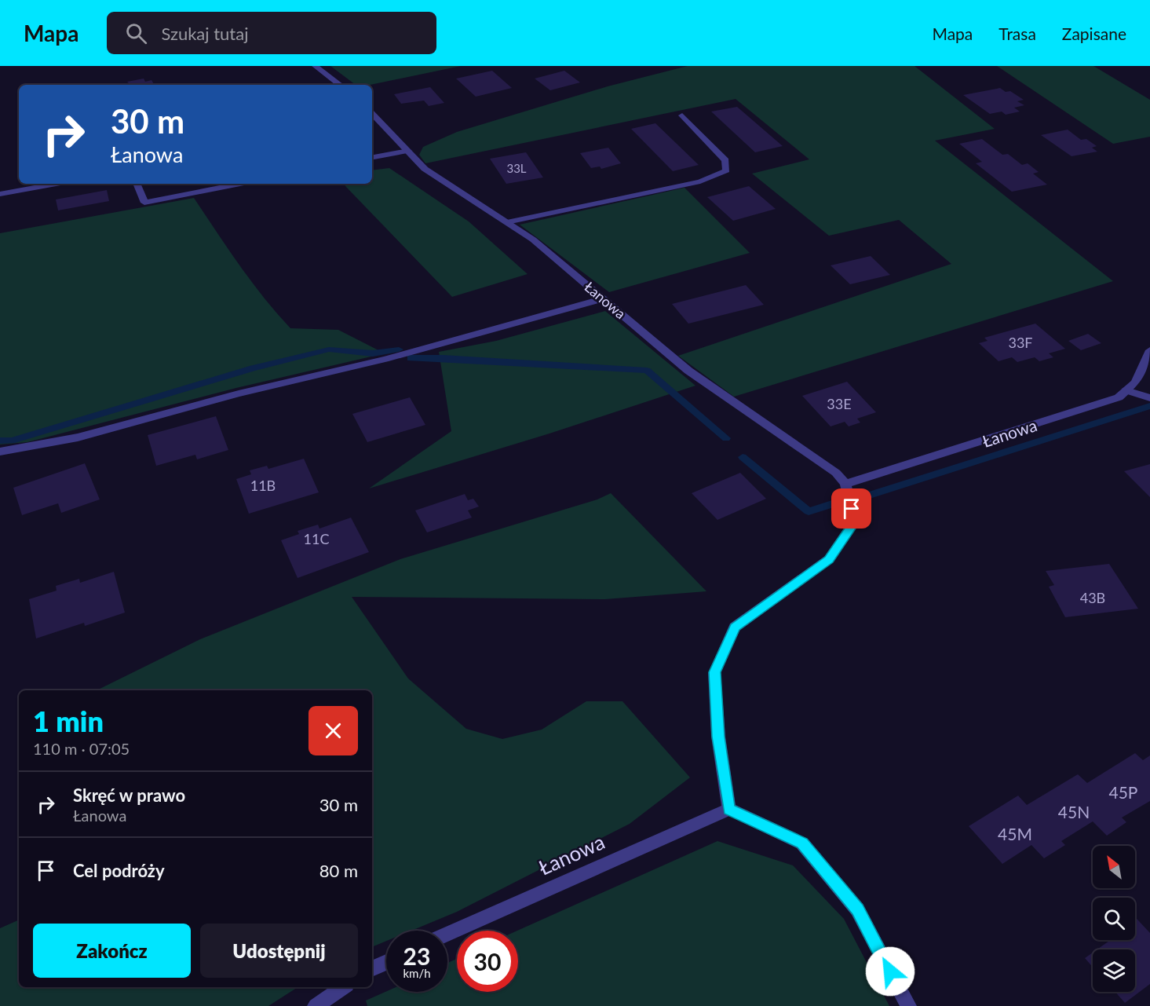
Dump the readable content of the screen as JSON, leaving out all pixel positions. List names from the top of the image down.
{
  "streets": {
    "street": ["Łanowa"]
  },
  "house_numbers": [
    "33L",
    "33F",
    "33E",
    "11B",
    "11C",
    "43B",
    "45P",
    "45N",
    "45M"
  ],
  "north": "top left",
  "page": {
    "header": "Mapa",
    "search": "Szukaj tutaj",
    "nav": ["Mapa", "Trasa", "Zapisane"],
    "turn": ["30 m", "Łanowa"],
    "heading": ["1 min", "110 m · 07:05"],
    "list": [
      {
        "name": "Skręć w prawo",
        "note": "Łanowa",
        "value": "30 m"
      },
      {
        "name": "Cel podróży",
        "value": "80 m"
      }
    ],
    "buttons": ["Zakończ", "Udostępnij"],
    "speed": "23 km/h",
    "limit": "30"
  }
}
